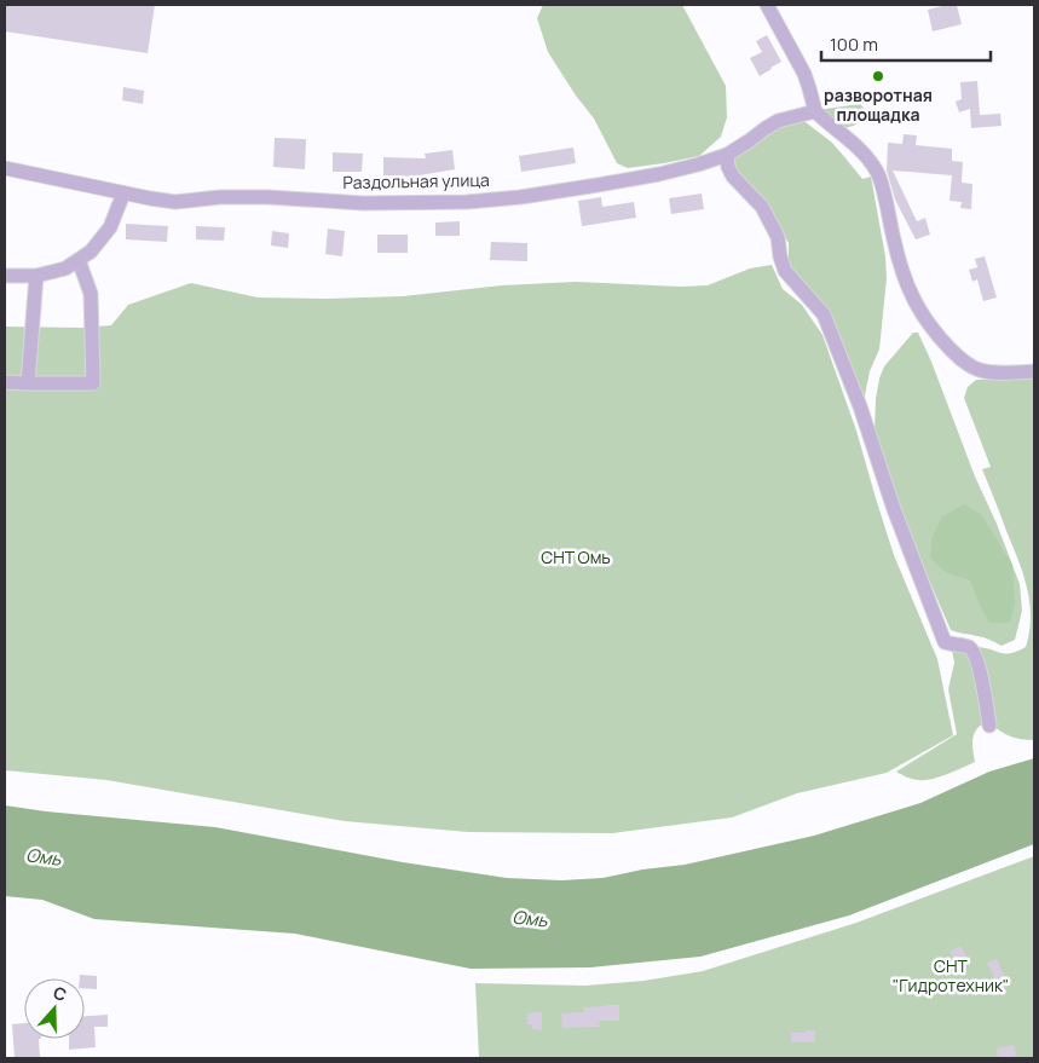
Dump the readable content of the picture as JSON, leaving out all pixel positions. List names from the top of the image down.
{
  "streets": {
    "street": ["Раздольная улица"]
  },
  "water": ["Омь"],
  "parks": ["СНТ Омь", "СНТ \"Гидротехник\""],
  "places": ["разворотная площадка"],
  "scale_bar": "100 m",
  "north": "top"
}
